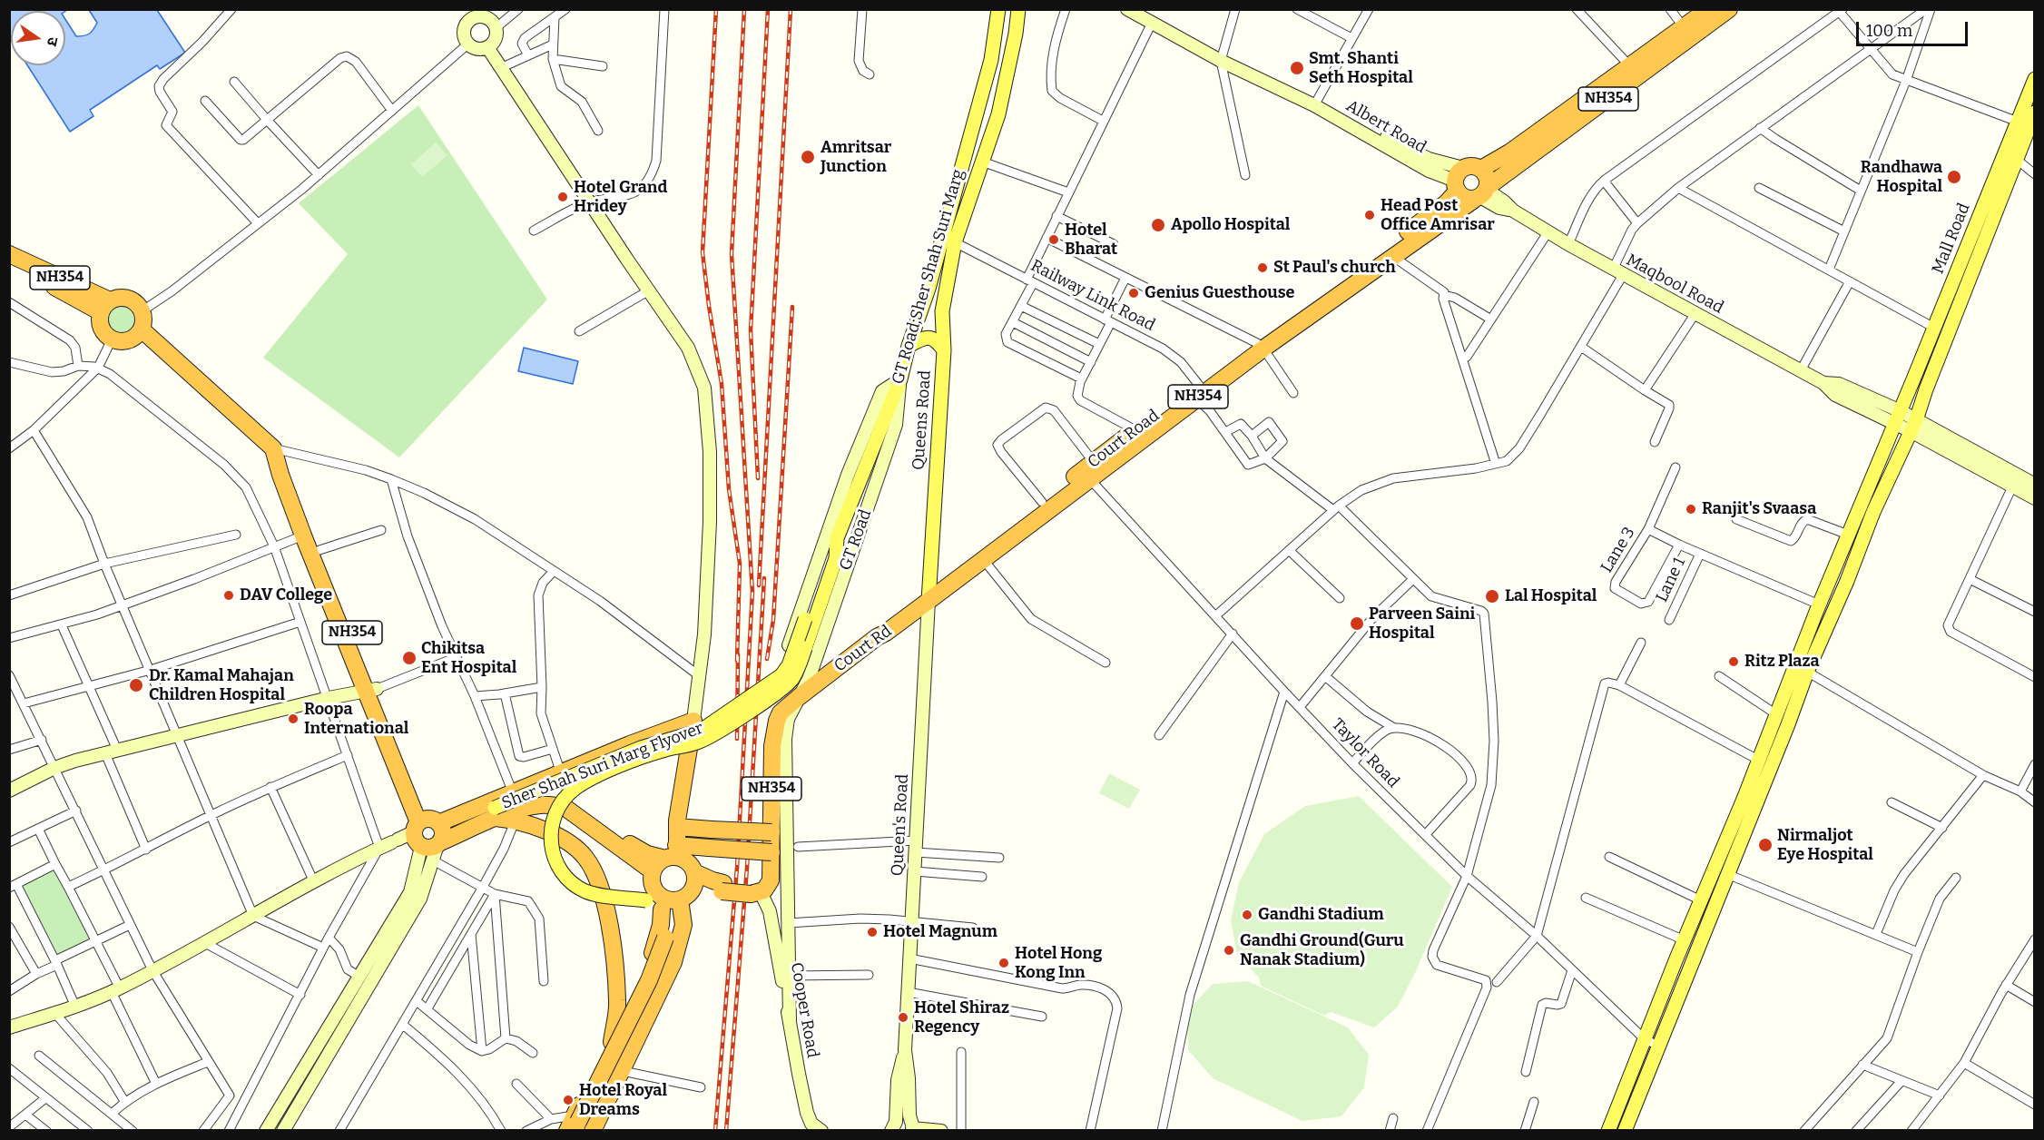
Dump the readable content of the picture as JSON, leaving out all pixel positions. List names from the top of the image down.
{
  "streets": {
    "highway": ["NH354", "Court Road", "Court Rd"],
    "main road": [
      "Albert Road",
      "Mall Road",
      "GT Road;Sher Shah Suri Marg",
      "Maqbool Road",
      "Queens Road",
      "GT Road",
      "Sher Shah Suri Marg Flyover",
      "Queen's Road",
      "Cooper Road"
    ],
    "street": [
      "Railway Link Road",
      "Lane 3",
      "Lane 1",
      "Taylor Road"
    ]
  },
  "crossings": [
    ["NH354", "Albert Road"],
    ["NH354", "Maqbool Road"],
    ["NH354", "Court Road"],
    ["NH354", "GT Road"],
    ["NH354", "Court Rd"],
    ["NH354", "Cooper Road"],
    ["Albert Road", "Maqbool Road"],
    ["Albert Road", "Court Road"],
    ["Mall Road", "Maqbool Road"],
    ["Mall Road", "Taylor Road"],
    ["GT Road;Sher Shah Suri Marg", "Railway Link Road"],
    ["GT Road;Sher Shah Suri Marg", "Queens Road"],
    ["GT Road;Sher Shah Suri Marg", "GT Road"],
    ["GT Road;Sher Shah Suri Marg", "Sher Shah Suri Marg Flyover"],
    ["Maqbool Road", "Court Road"],
    ["Railway Link Road", "Queens Road"],
    ["Railway Link Road", "Court Road"],
    ["Queens Road", "Court Road"],
    ["Queens Road", "Court Rd"],
    ["Queens Road", "Queen's Road"],
    ["Court Road", "Court Rd"],
    ["Court Road", "Taylor Road"],
    ["Court Road", "Queen's Road"],
    ["GT Road", "Court Rd"],
    ["GT Road", "Cooper Road"],
    ["Court Rd", "Queen's Road"]
  ],
  "places": [
    "Smt. Shanti Seth Hospital",
    "Amritsar Junction",
    "Randhawa Hospital",
    "Hotel Grand Hridey",
    "Head Post Office Amrisar",
    "Apollo Hospital",
    "Hotel Bharat",
    "St Paul's church",
    "Genius Guesthouse",
    "Ranjit's Svaasa",
    "DAV College",
    "Lal Hospital",
    "Parveen Saini Hospital",
    "Chikitsa Ent Hospital",
    "Ritz Plaza",
    "Dr. Kamal Mahajan Children Hospital",
    "Roopa International",
    "Nirmaljot Eye Hospital",
    "Gandhi Stadium",
    "Hotel Magnum",
    "Gandhi Ground(Guru Nanak Stadium)",
    "Hotel Hong Kong Inn",
    "Hotel Shiraz Regency",
    "Hotel Royal Dreams"
  ],
  "scale_bar": "100 m",
  "north": "right"
}
